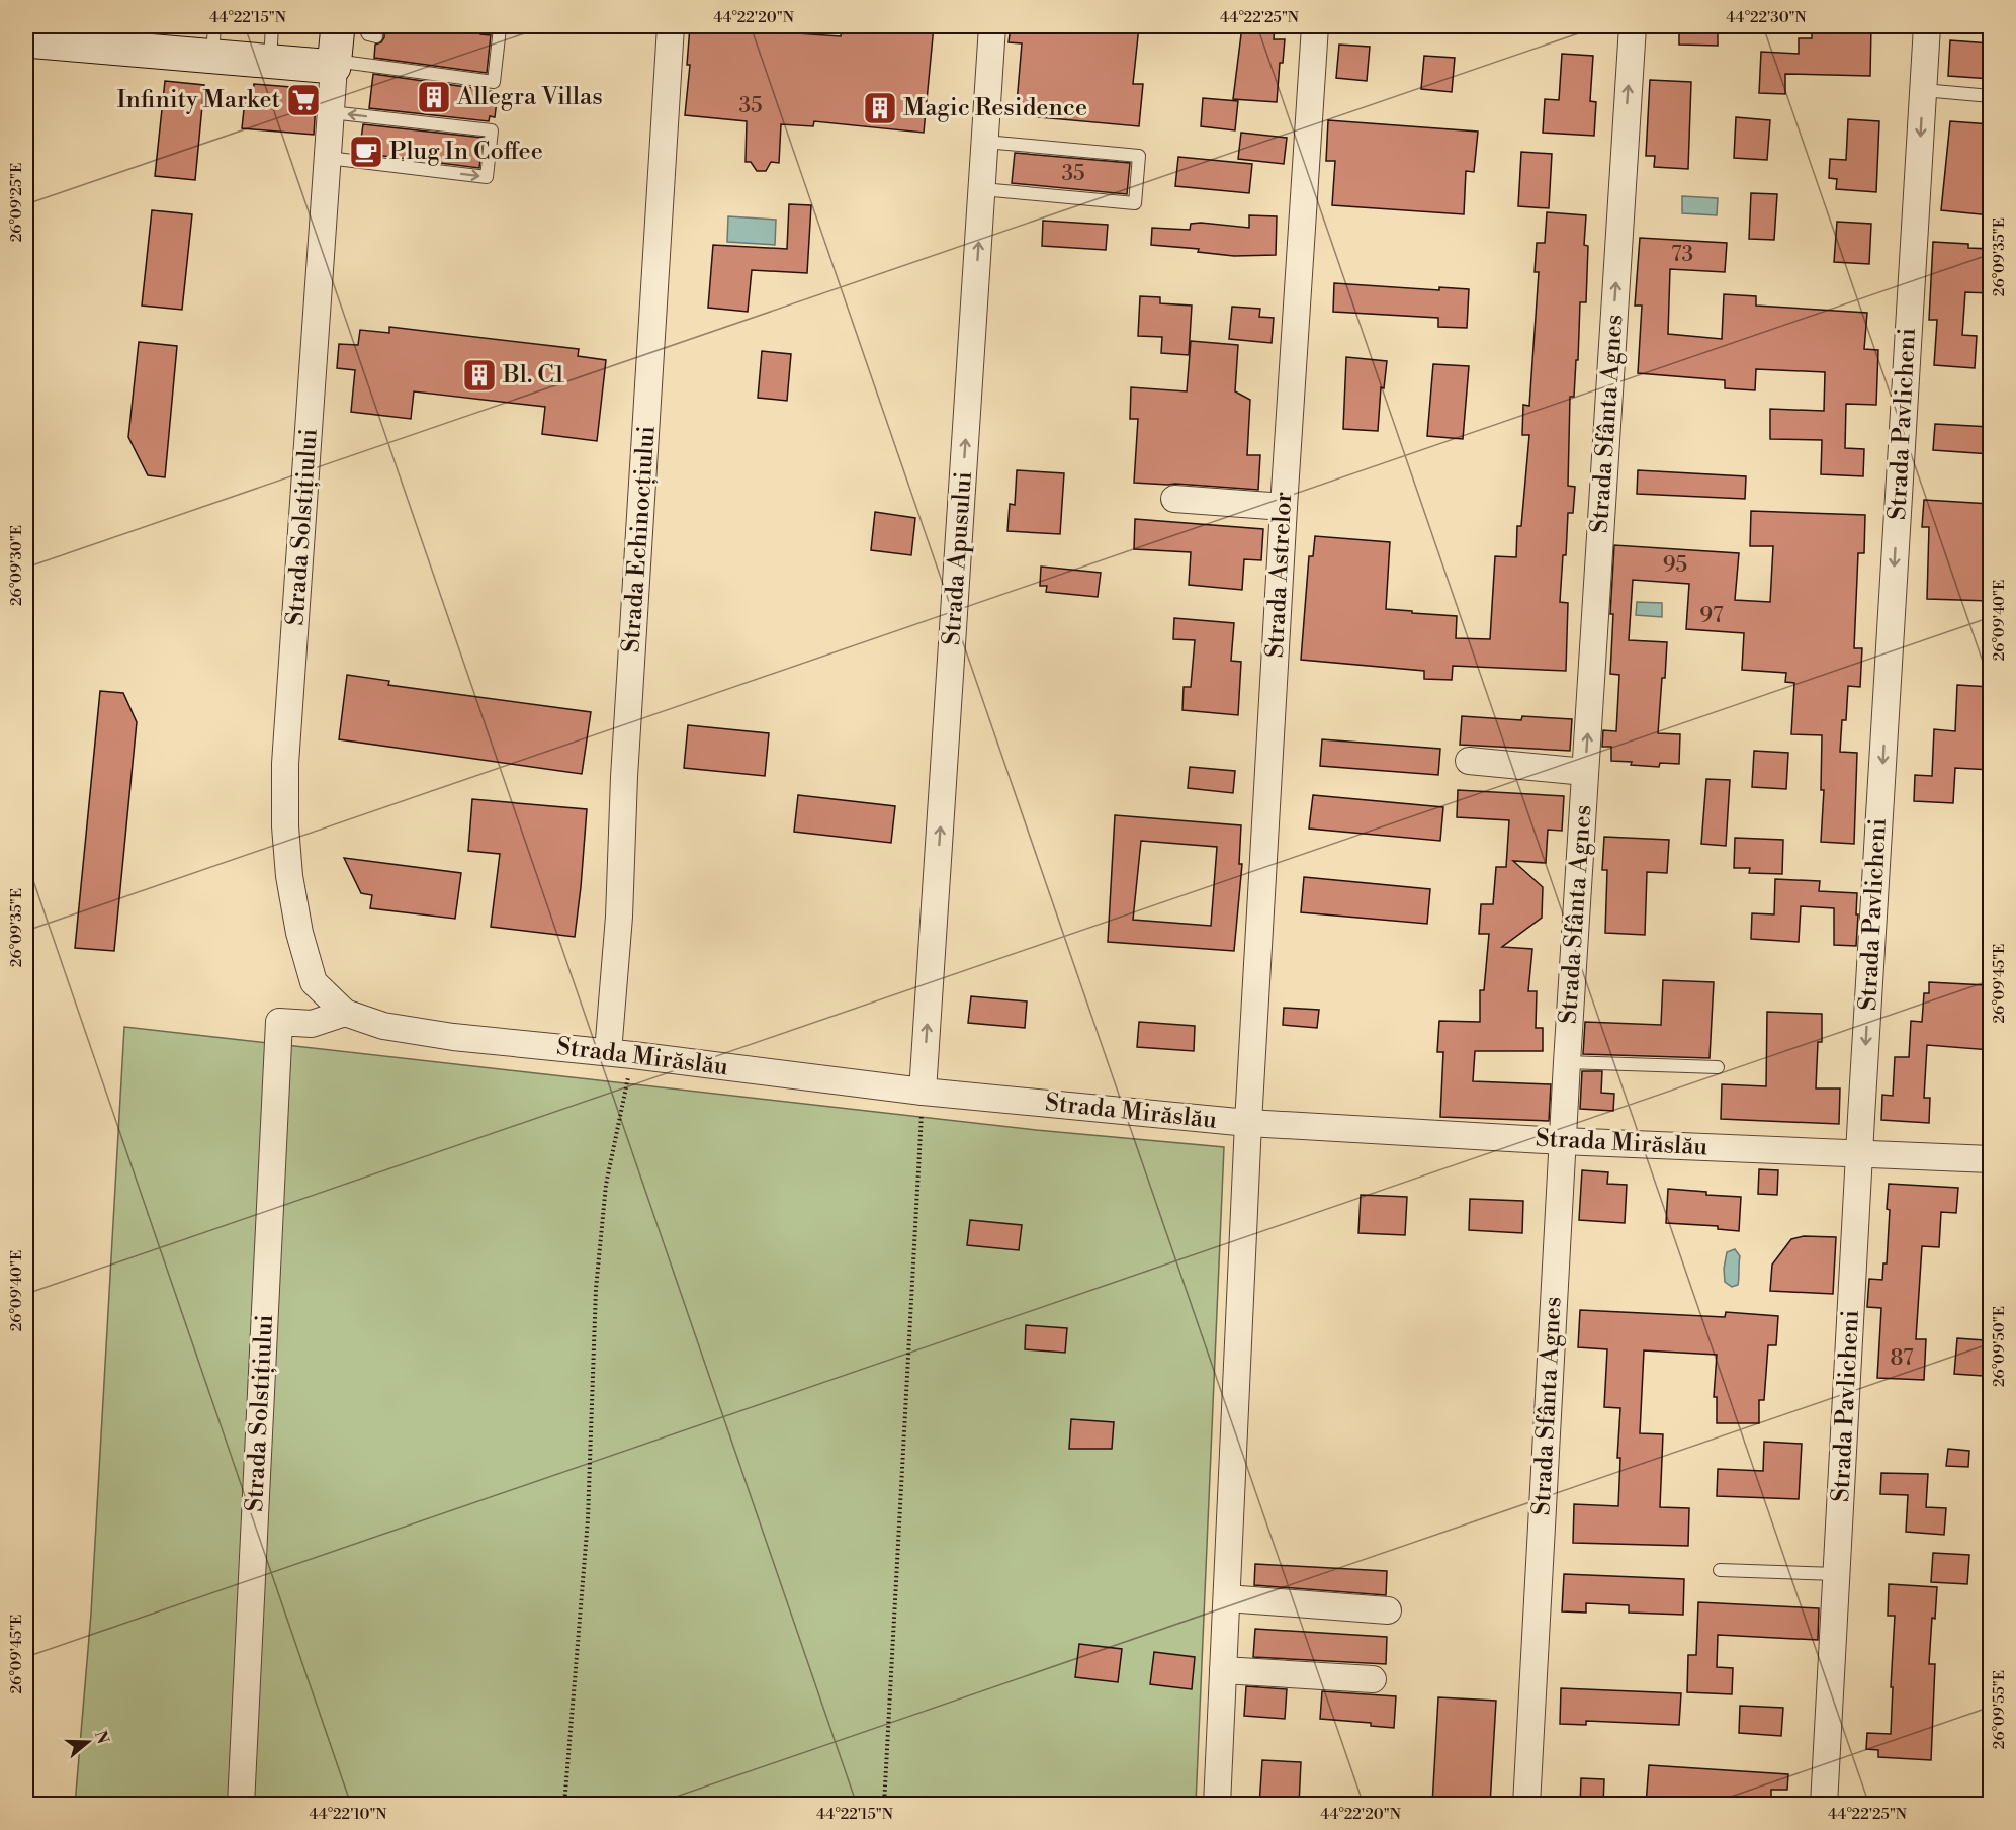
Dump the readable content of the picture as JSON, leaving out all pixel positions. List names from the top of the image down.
{
  "streets": {
    "street": [
      "Strada Sfânta Agnes",
      "Strada Pavlicheni",
      "Strada Solstițiului",
      "Strada Echinocțiului",
      "Strada Apusului",
      "Strada Astrelor",
      "Strada Mirăslău"
    ]
  },
  "crossings": [
    ["Strada Sfânta Agnes", "Strada Mirăslău"],
    ["Strada Pavlicheni", "Strada Mirăslău"],
    ["Strada Solstițiului", "Strada Mirăslău"],
    ["Strada Echinocțiului", "Strada Mirăslău"],
    ["Strada Apusului", "Strada Mirăslău"],
    ["Strada Astrelor", "Strada Mirăslău"]
  ],
  "one_way": ["Strada Sfânta Agnes", "Strada Pavlicheni", "Strada Apusului"],
  "places": {
    "building": ["Allegra Villas", "Magic Residence", "Bl. C1"],
    "supermarket": ["Infinity Market"],
    "cafe": ["Plug In Coffee"]
  },
  "house_numbers": [
    "35",
    "35",
    "73",
    "95",
    "97",
    "87"
  ],
  "north": "right",
  "coordinates": [
    "44°22'15\"N",
    "44°22'20\"N",
    "44°22'25\"N",
    "44°22'30\"N",
    "26°09'25\"E",
    "26°09'35\"E",
    "26°09'30\"E",
    "26°09'40\"E",
    "26°09'45\"E",
    "26°09'50\"E",
    "26°09'55\"E",
    "44°22'10\"N"
  ]
}
